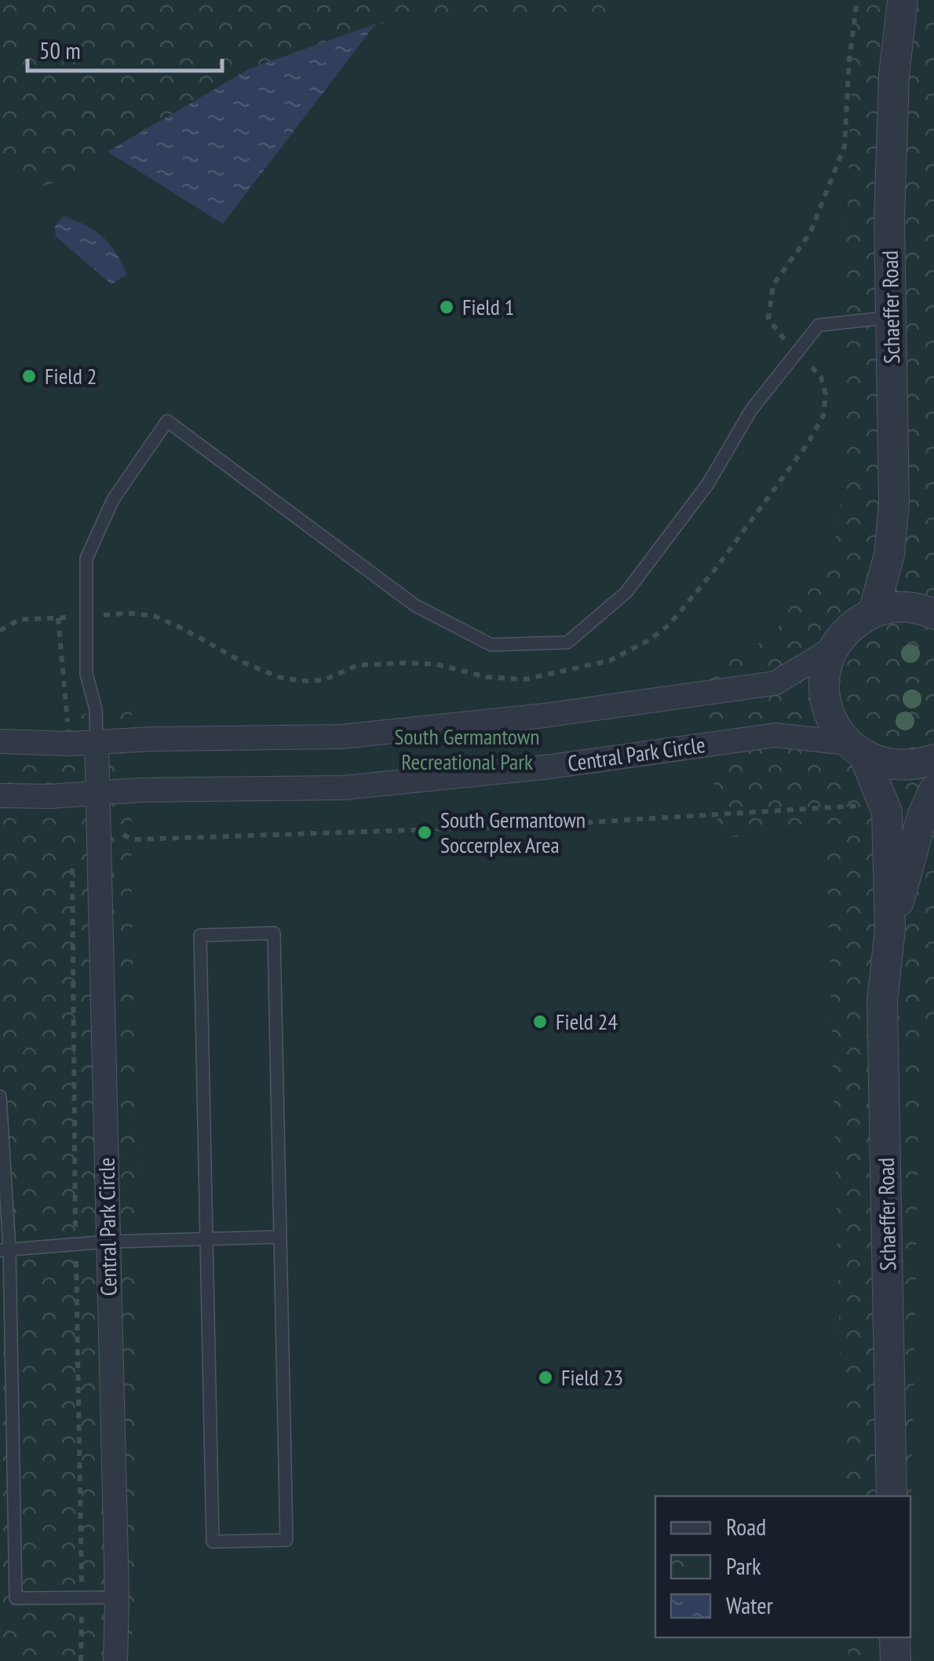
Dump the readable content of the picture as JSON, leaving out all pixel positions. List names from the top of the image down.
{
  "streets": {
    "street": ["Schaeffer Road", "Central Park Circle"]
  },
  "crossings": [
    ["Schaeffer Road", "Central Park Circle"]
  ],
  "parks": ["South Germantown Recreational Park"],
  "places": [
    "Field 1",
    "Field 2",
    "South Germantown Soccerplex Area",
    "Field 24",
    "Field 23"
  ],
  "legend": ["Road", "Park", "Water"],
  "scale_bar": "50 m"
}
